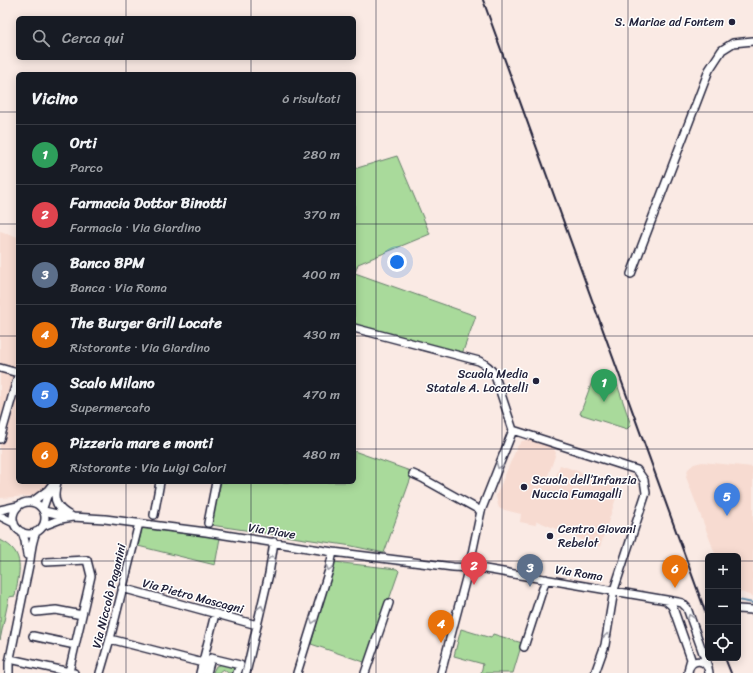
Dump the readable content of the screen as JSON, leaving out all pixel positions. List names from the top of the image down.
{
  "streets": {
    "street": [
      "Via Piave",
      "Via Roma",
      "Via Niccolò Paganini",
      "Via Pietro Mascagni"
    ]
  },
  "crossings": [
    ["Via Piave", "Via Roma"],
    ["Via Piave", "Via Niccolò Paganini"],
    ["Via Niccolò Paganini", "Via Pietro Mascagni"]
  ],
  "places": [
    "S. Mariae ad Fontem",
    "Scuola Media Statale A. Locatelli",
    "Scuola dell’Infanzia Nuccia Fumagalli",
    "Centro Giovani Rebelot"
  ],
  "page": {
    "search": "Cerca qui",
    "heading": ["Vicino", "6 risultati"],
    "list": [
      {
        "mark": "1",
        "name": "Orti",
        "note": "Parco",
        "value": "280 m"
      },
      {
        "mark": "2",
        "name": "Farmacia Dottor Binotti",
        "note": "Farmacia · Via Giardino",
        "value": "370 m"
      },
      {
        "mark": "3",
        "name": "Banco BPM",
        "note": "Banca · Via Roma",
        "value": "400 m"
      },
      {
        "mark": "4",
        "name": "The Burger Grill Locate",
        "note": "Ristorante · Via Giardino",
        "value": "430 m"
      },
      {
        "mark": "5",
        "name": "Scalo Milano",
        "note": "Supermercato",
        "value": "470 m"
      },
      {
        "mark": "6",
        "name": "Pizzeria mare e monti",
        "note": "Ristorante · Via Luigi Calori",
        "value": "480 m"
      }
    ],
    "pins": [
      "1",
      "5",
      "2",
      "3",
      "6",
      "4"
    ],
    "map_buttons": ["+", "−"]
  }
}
